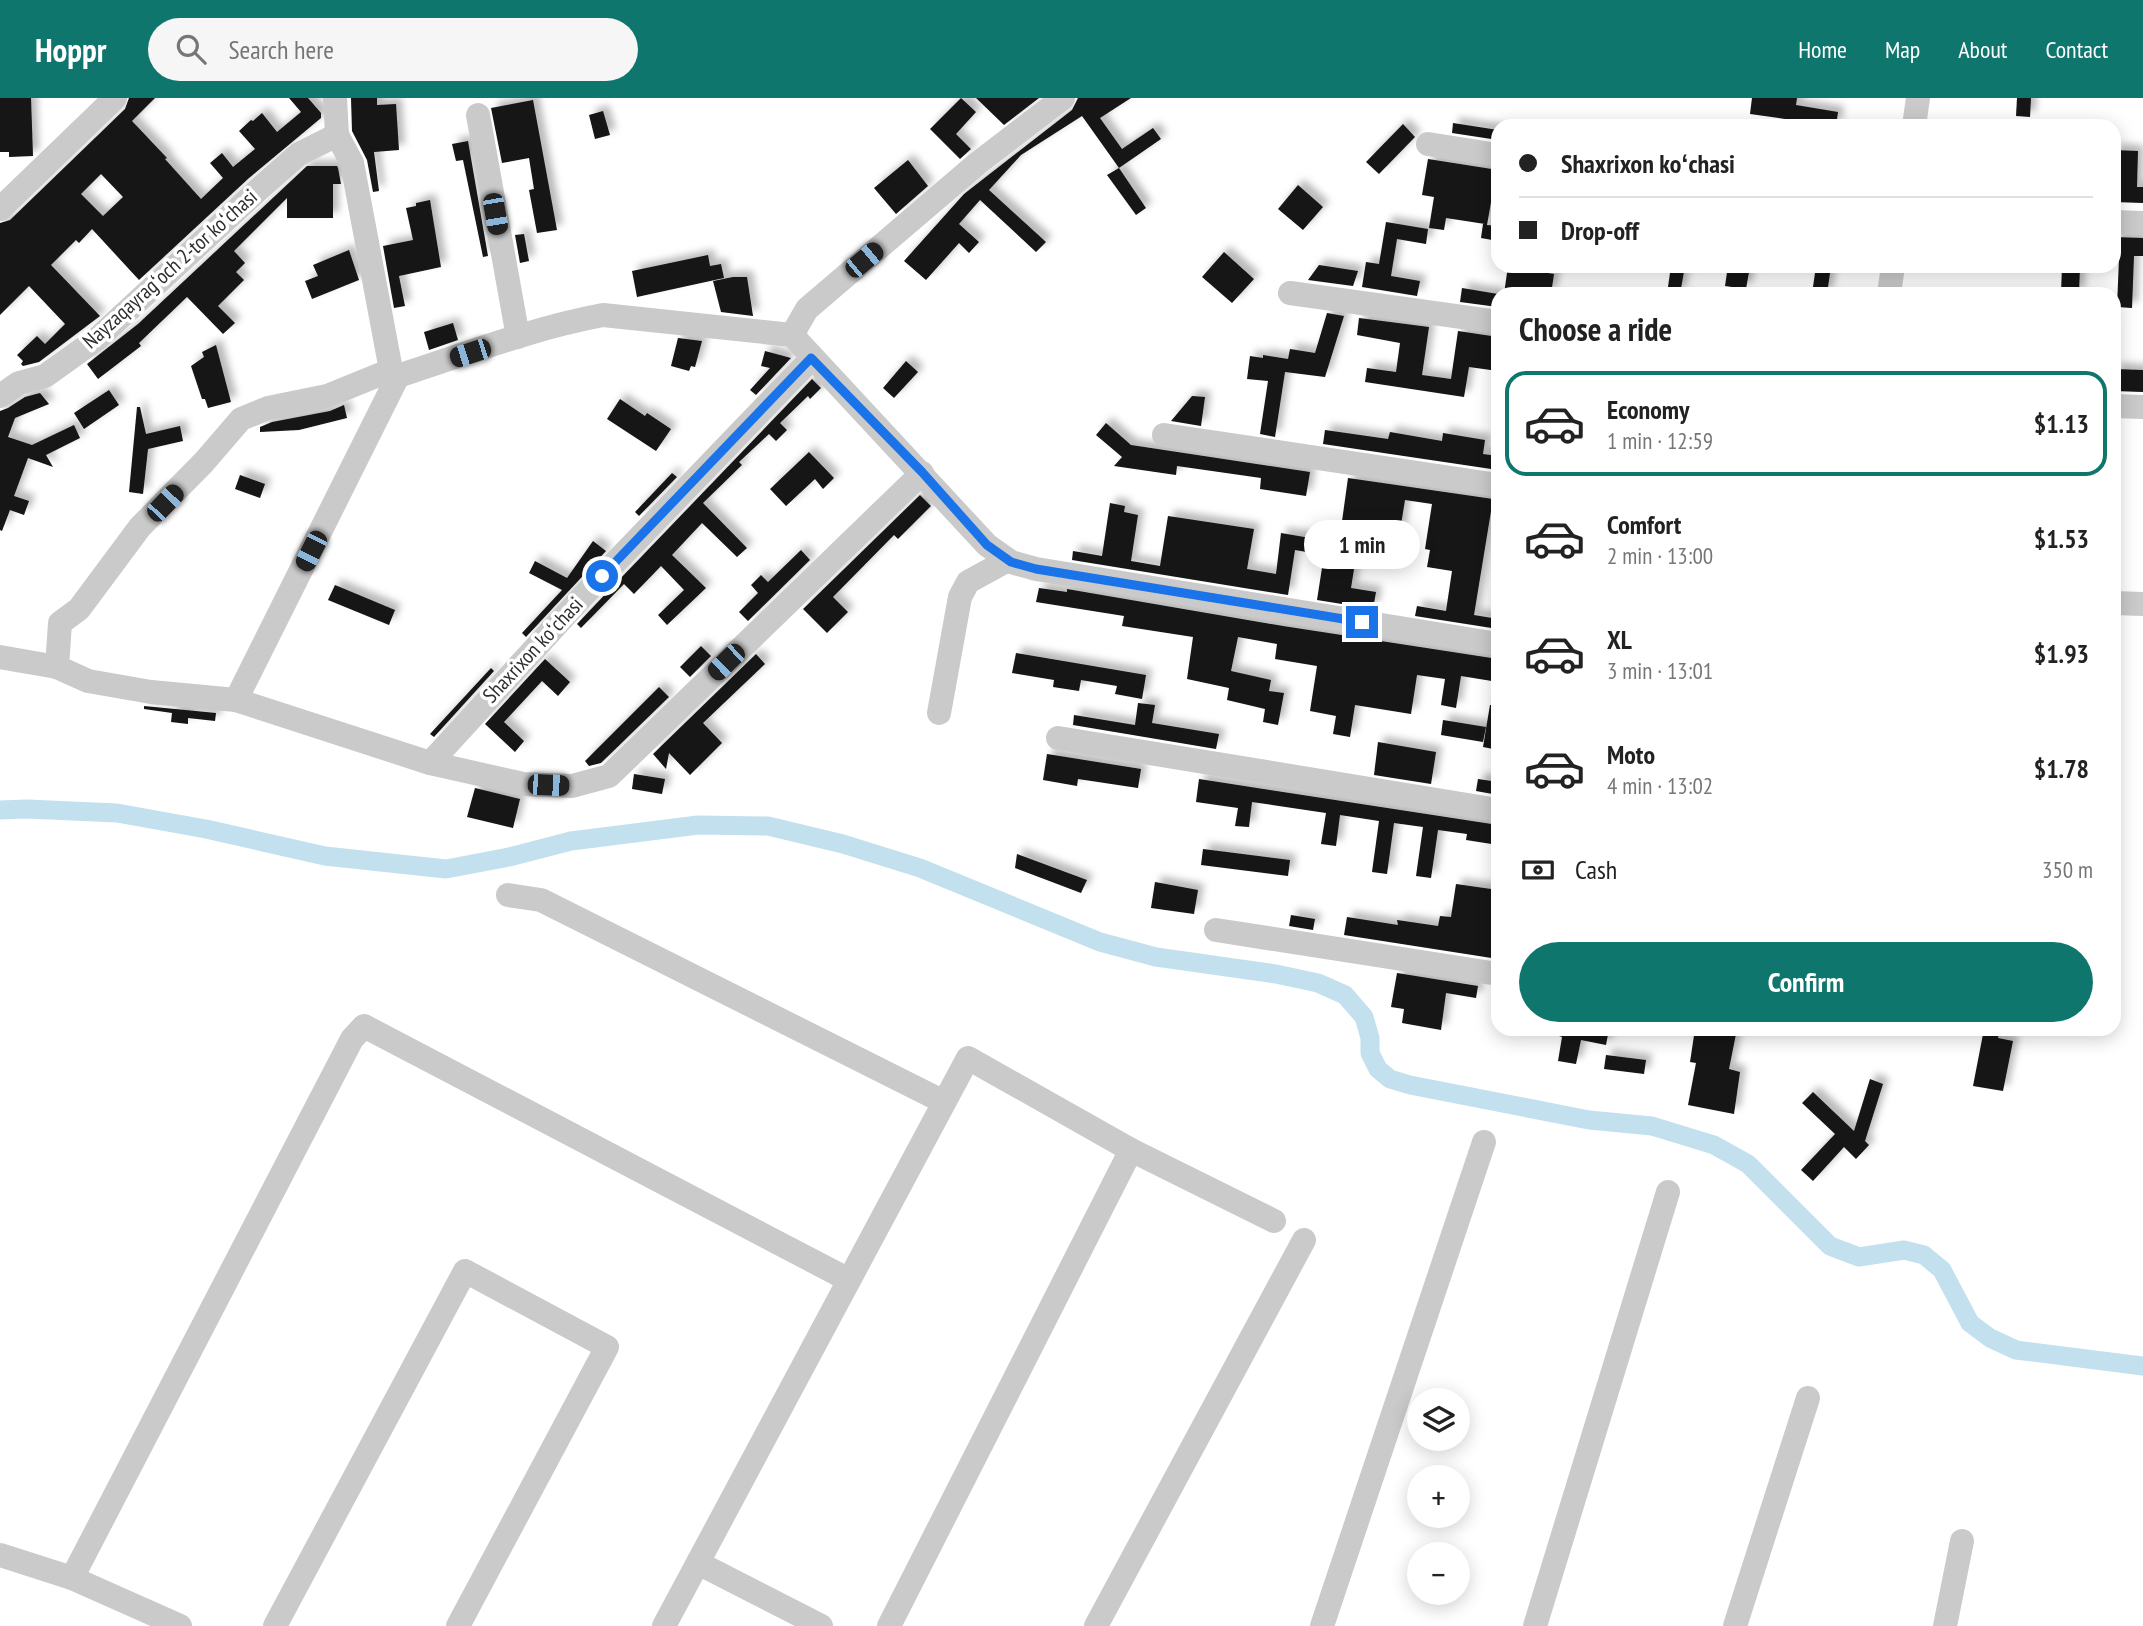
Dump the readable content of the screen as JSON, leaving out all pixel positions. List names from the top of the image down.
{
  "streets": {
    "street": ["Nayzaqayragʻoch 2-tor koʻchasi", "Shaxrixon koʻchasi"]
  },
  "page": {
    "header": "Hoppr",
    "search": "Search here",
    "nav": [
      "Home",
      "Map",
      "About",
      "Contact"
    ],
    "banner": ["Shaxrixon koʻchasi", "Drop-off"],
    "heading": "Choose a ride",
    "list": [
      {
        "name": "Economy",
        "note": "1 min · 12:59",
        "value": "$1.13"
      },
      {
        "name": "Comfort",
        "note": "2 min · 13:00",
        "value": "$1.53"
      },
      {
        "name": "XL",
        "note": "3 min · 13:01",
        "value": "$1.93"
      },
      {
        "name": "Moto",
        "note": "4 min · 13:02",
        "value": "$1.78"
      }
    ],
    "bubble": "1 min",
    "pay": ["Cash", "350 m"],
    "buttons": "Confirm",
    "map_buttons": ["+", "−"]
  }
}
